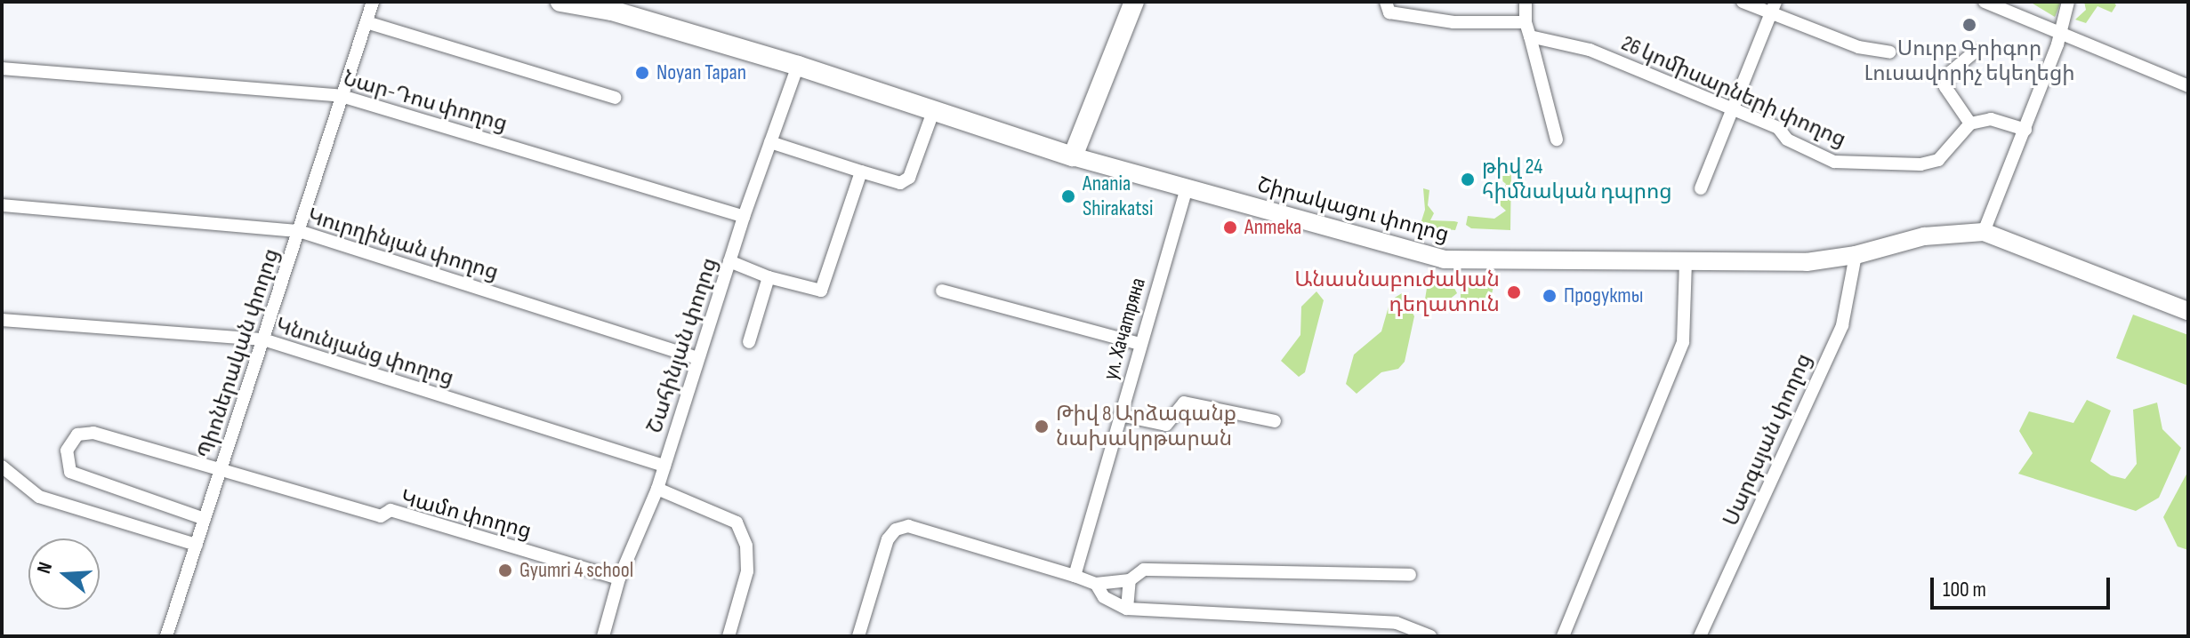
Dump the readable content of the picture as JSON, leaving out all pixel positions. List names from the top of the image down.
{
  "streets": {
    "main road": ["Շիրակացու փողոց"],
    "street": [
      "26 կոմիսարների փողոց",
      "Նար-Դոս փողոց",
      "Կուրղինյան փողոց",
      "ул. Хачатряна",
      "Շահինյան փողոց",
      "Կնունյանց փողոց",
      "Պիոներական փողոց",
      "Սարգսյան փողոց",
      "Կամո փողոց"
    ]
  },
  "crossings": [
    ["Նար-Դոս փողոց", "Շահինյան փողոց"],
    ["Նար-Դոս փողոց", "Պիոներական փողոց"],
    ["Շիրակացու փողոց", "ул. Хачатряна"],
    ["Շիրակացու փողոց", "Շահինյան փողոց"],
    ["Շիրակացու փողոց", "Սարգսյան փողոց"],
    ["Կուրղինյան փողոց", "Շահինյան փողոց"],
    ["Կուրղինյան փողոց", "Պիոներական փողոց"],
    ["Շահինյան փողոց", "Կնունյանց փողոց"],
    ["Շահինյան փողոց", "Կամո փողոց"],
    ["Կնունյանց փողոց", "Պիոներական փողոց"],
    ["Պիոներական փողոց", "Կամո փողոց"]
  ],
  "places": [
    "Սուրբ Գրիգոր Լուսավորիչ եկեղեցի",
    "Noyan Tapan",
    "թիվ 24 հիմնական դպրոց",
    "Anania Shirakatsi",
    "Аптека",
    "Անասնաբուժական դեղատուն",
    "Продукты",
    "Թիվ 8 Արձագանք նախակրթարան",
    "Gyumri 4 school"
  ],
  "scale_bar": "100 m",
  "north": "left"
}
